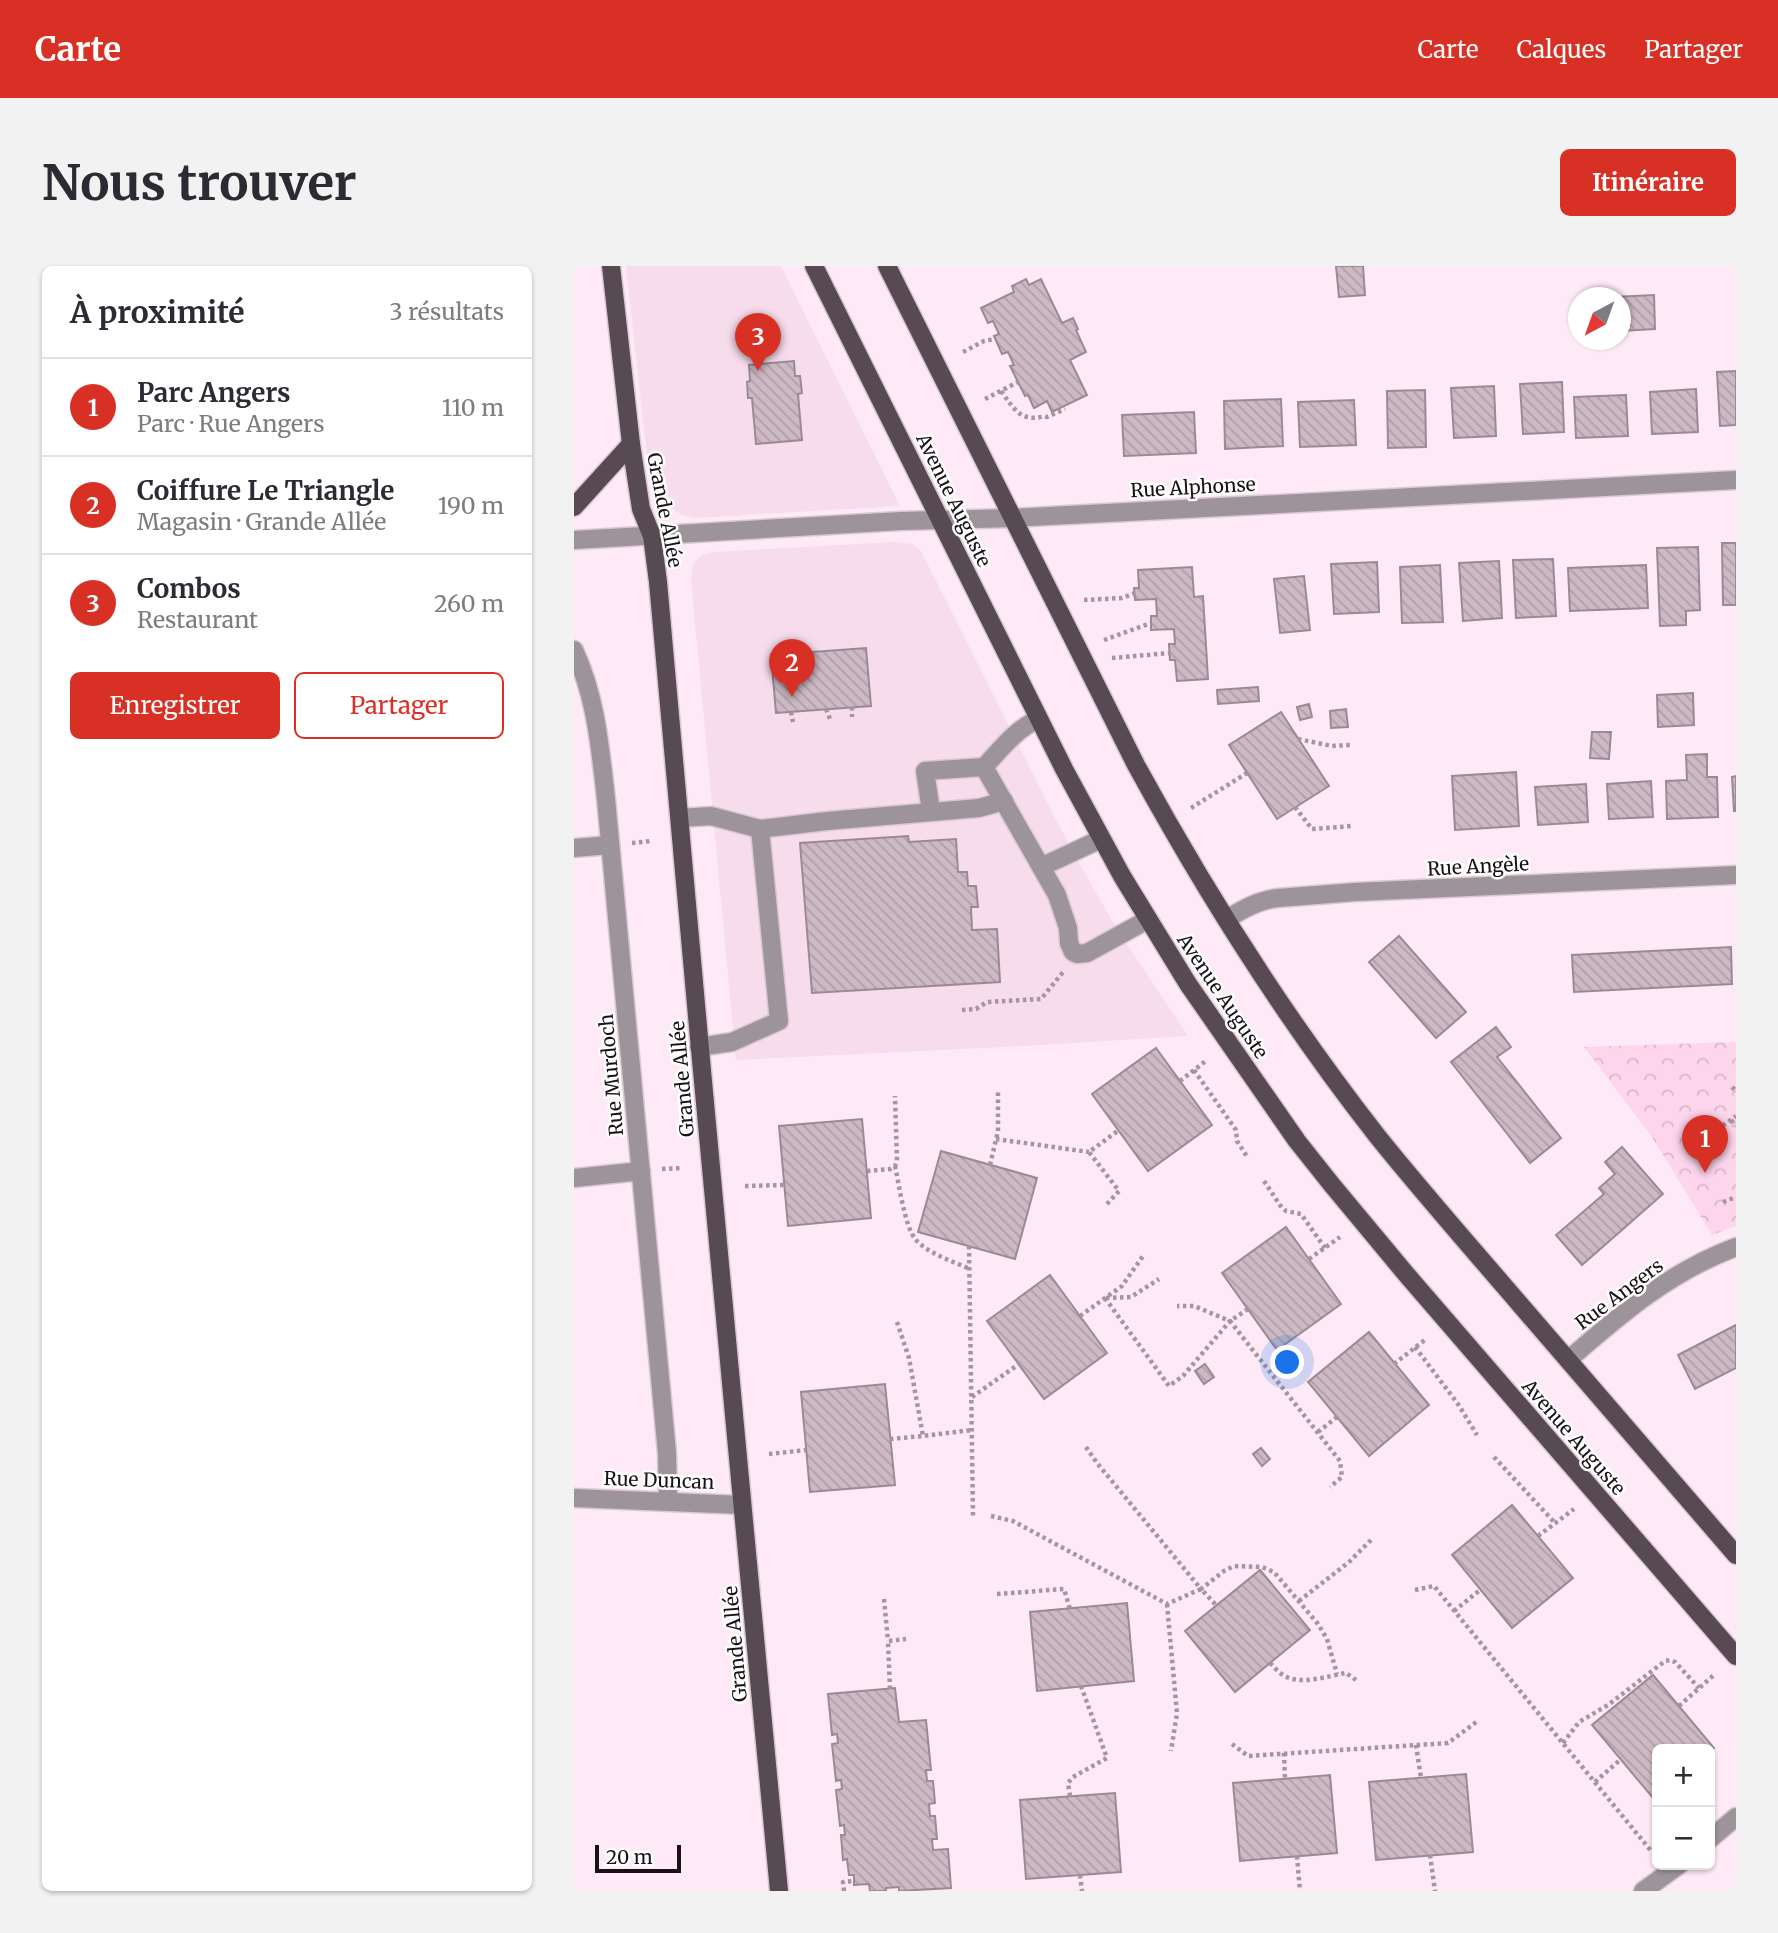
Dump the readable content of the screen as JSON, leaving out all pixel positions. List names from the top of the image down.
{
  "streets": {
    "main road": ["Avenue Auguste", "Grande Allée"],
    "street": [
      "Rue Alphonse",
      "Rue Angèle",
      "Rue Murdoch",
      "Rue Angers",
      "Rue Duncan"
    ]
  },
  "crossings": [
    ["Rue Alphonse", "Avenue Auguste"],
    ["Rue Alphonse", "Grande Allée"],
    ["Grande Allée", "Rue Duncan"],
    ["Rue Murdoch", "Rue Duncan"]
  ],
  "scale_bar": "20 m",
  "north": "bottom left",
  "page": {
    "header": "Carte",
    "nav": ["Carte", "Calques", "Partager"],
    "buttons": [
      "Itinéraire",
      ["Enregistrer", "Partager"]
    ],
    "title": "Nous trouver",
    "heading": ["À proximité", "3 résultats"],
    "pins": ["3", "2", "1"],
    "list": [
      {
        "mark": "1",
        "name": "Parc Angers",
        "note": "Parc · Rue Angers",
        "value": "110 m"
      },
      {
        "mark": "2",
        "name": "Coiffure Le Triangle",
        "note": "Magasin · Grande Allée",
        "value": "190 m"
      },
      {
        "mark": "3",
        "name": "Combos",
        "note": "Restaurant",
        "value": "260 m"
      }
    ],
    "map_buttons": ["+", "−"],
    "scale": "20 m"
  }
}
